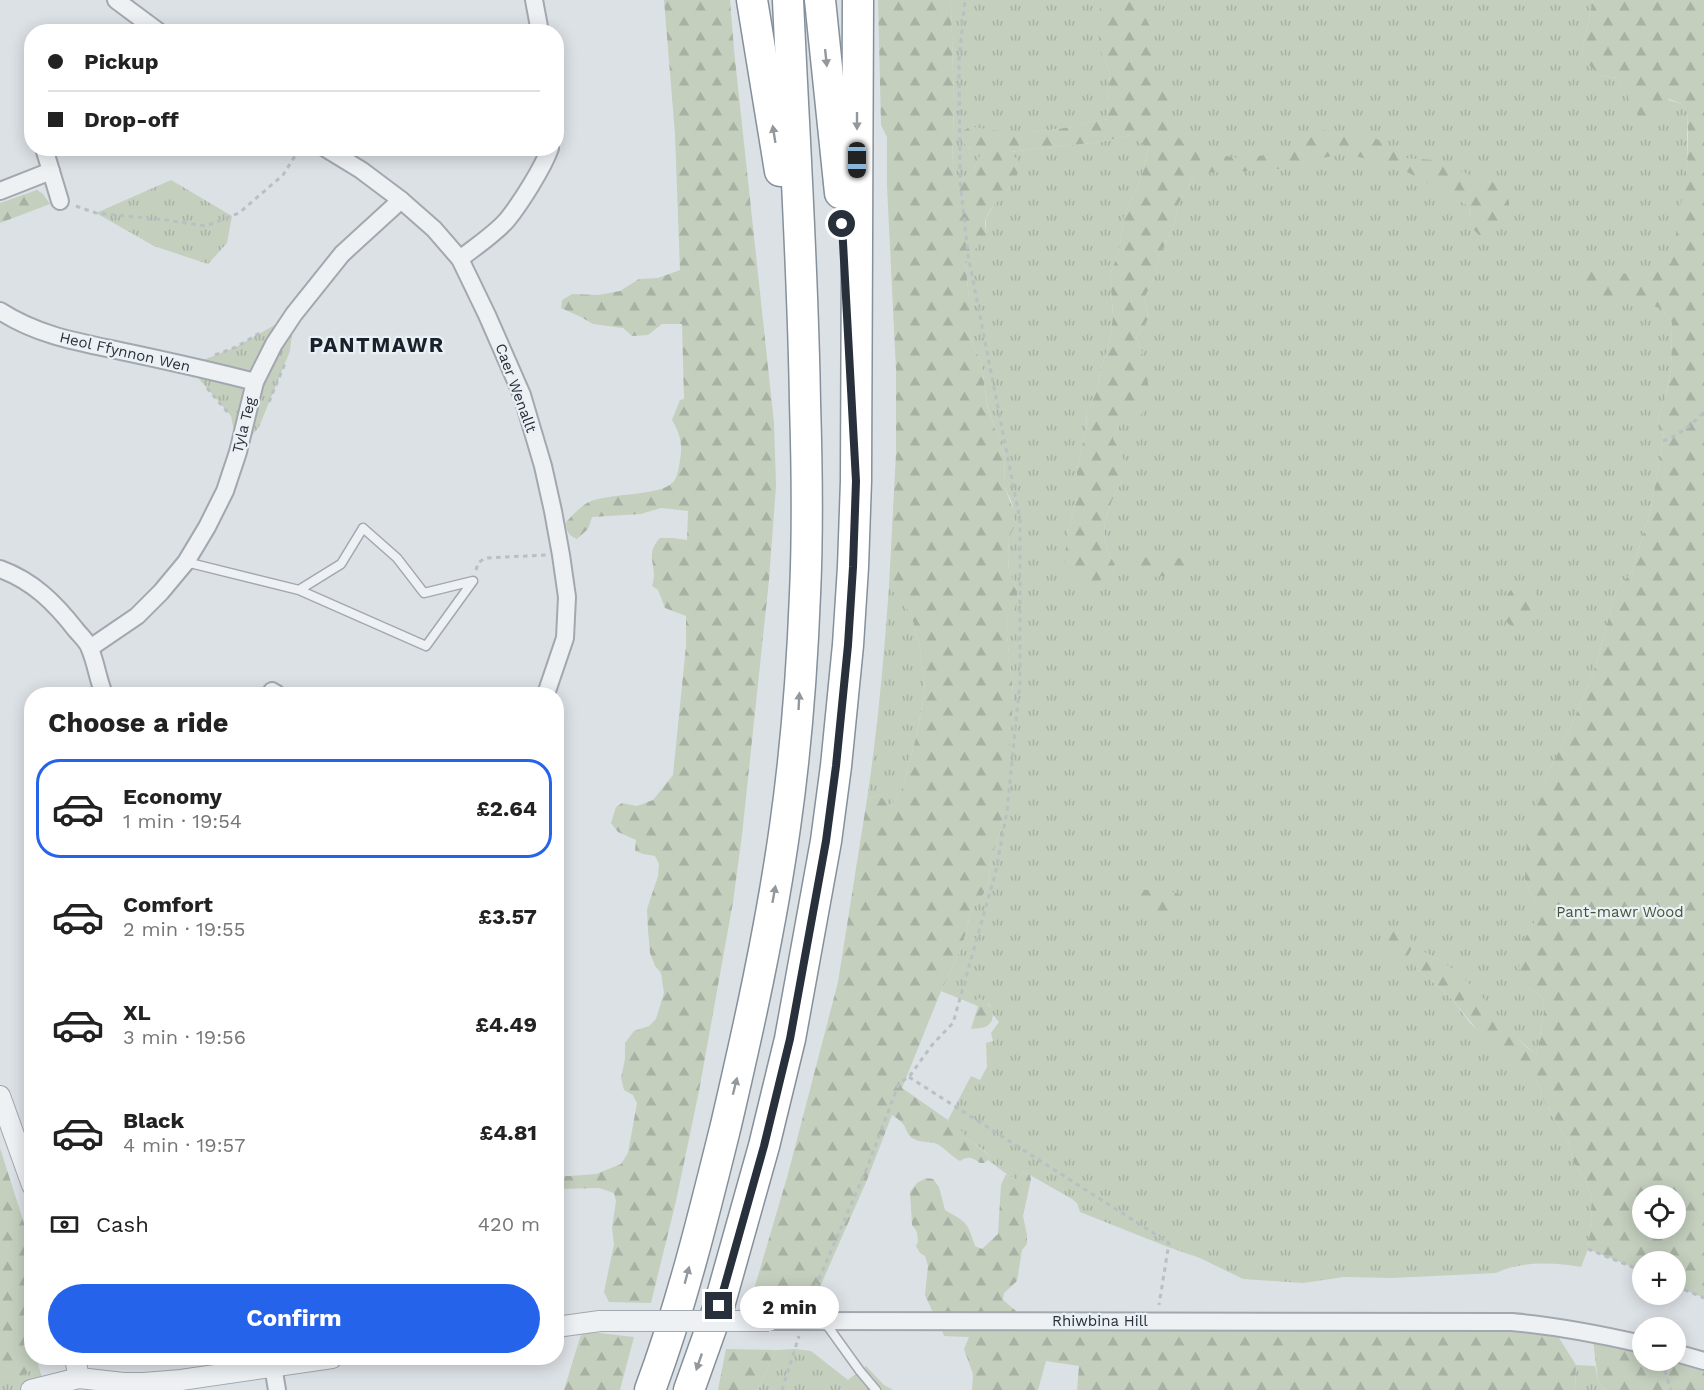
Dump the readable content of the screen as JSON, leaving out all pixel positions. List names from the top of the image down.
{
  "streets": {
    "street": [
      "Heol Ffynnon Wen",
      "Caer Wenallt",
      "Tyla Teg",
      "Rhiwbina Hill"
    ]
  },
  "crossings": [
    ["Heol Ffynnon Wen", "Tyla Teg"],
    ["Caer Wenallt", "Tyla Teg"]
  ],
  "districts": ["PANTMAWR"],
  "parks": ["Pant-mawr Wood"],
  "page": {
    "banner": ["Pickup", "Drop-off"],
    "heading": "Choose a ride",
    "list": [
      {
        "name": "Economy",
        "note": "1 min · 19:54",
        "value": "£2.64"
      },
      {
        "name": "Comfort",
        "note": "2 min · 19:55",
        "value": "£3.57"
      },
      {
        "name": "XL",
        "note": "3 min · 19:56",
        "value": "£4.49"
      },
      {
        "name": "Black",
        "note": "4 min · 19:57",
        "value": "£4.81"
      }
    ],
    "map_buttons": ["+", "−"],
    "pay": ["Cash", "420 m"],
    "buttons": "Confirm",
    "bubble": "2 min"
  }
}
